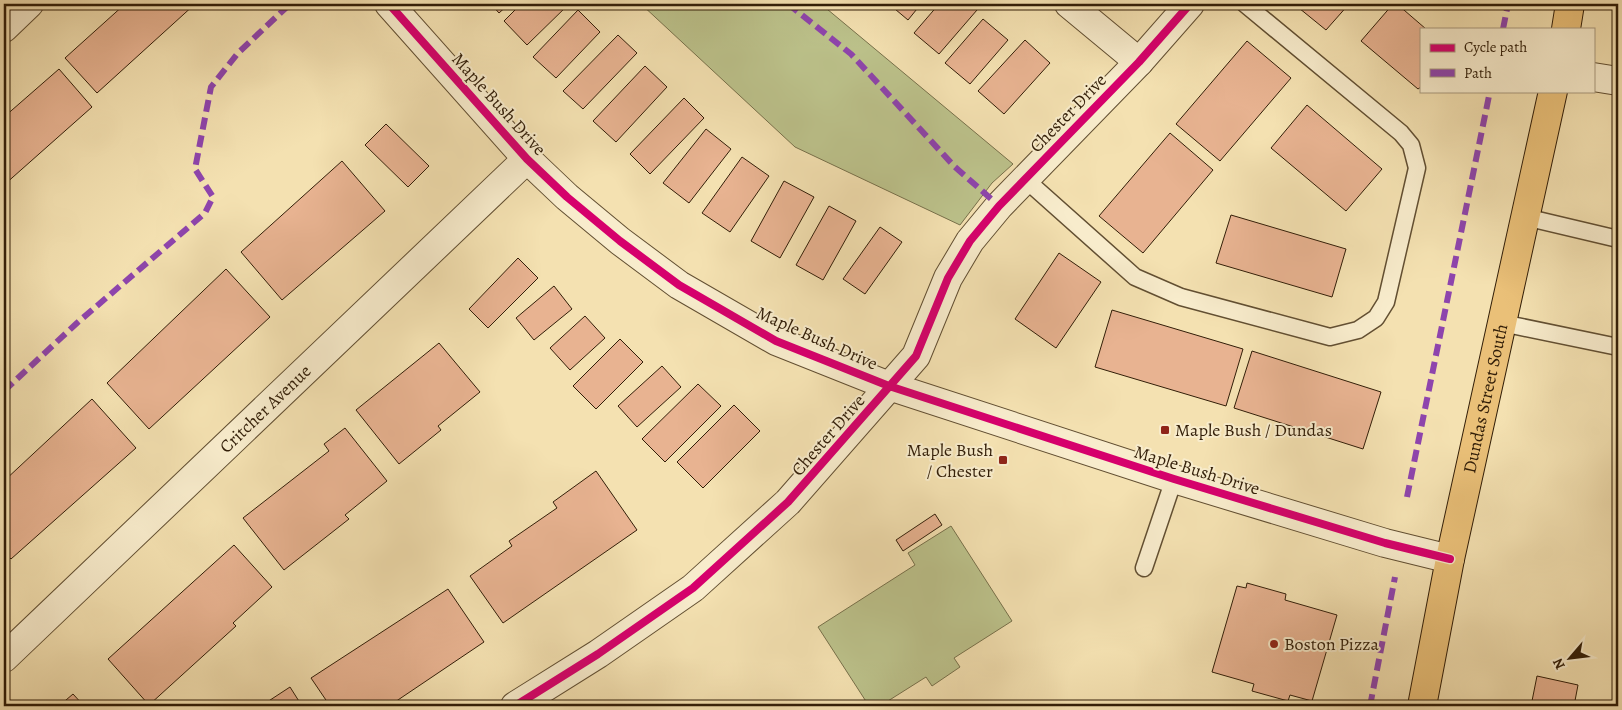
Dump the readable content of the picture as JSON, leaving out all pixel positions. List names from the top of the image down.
{
  "streets": {
    "main road": ["Dundas Street South"],
    "street": ["Maple Bush Drive", "Chester Drive", "Critcher Avenue"]
  },
  "crossings": [
    ["Maple Bush Drive", "Chester Drive"],
    ["Maple Bush Drive", "Dundas Street South"],
    ["Maple Bush Drive", "Critcher Avenue"]
  ],
  "places": {
    "transit": ["Maple Bush / Dundas", "Maple Bush / Chester"],
    "other": ["Boston Pizza"]
  },
  "legend": ["Cycle path", "Path"],
  "north": "bottom left"
}
